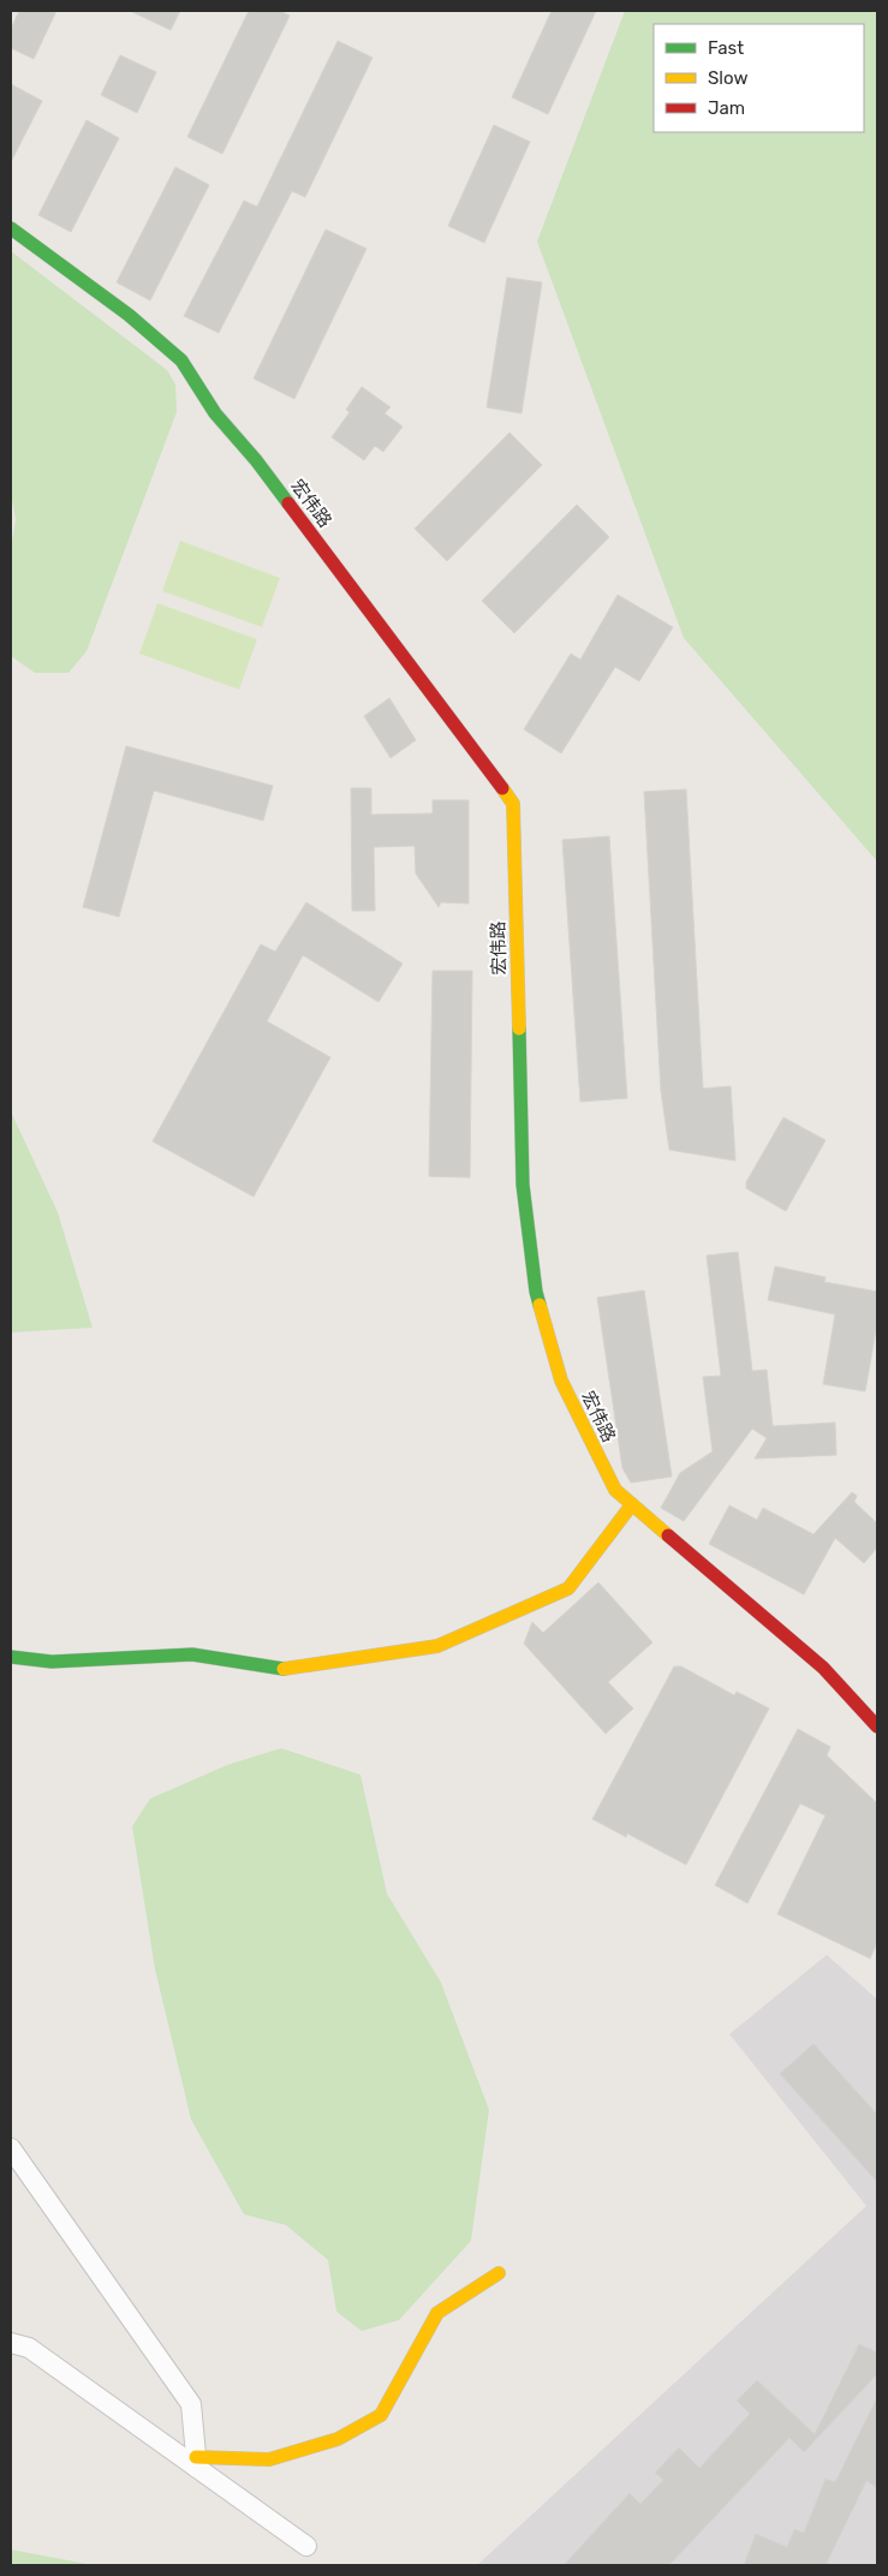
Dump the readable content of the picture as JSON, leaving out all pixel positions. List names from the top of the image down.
{
  "streets": {
    "street": ["宏伟路"]
  },
  "legend": ["Fast", "Slow", "Jam"]
}
